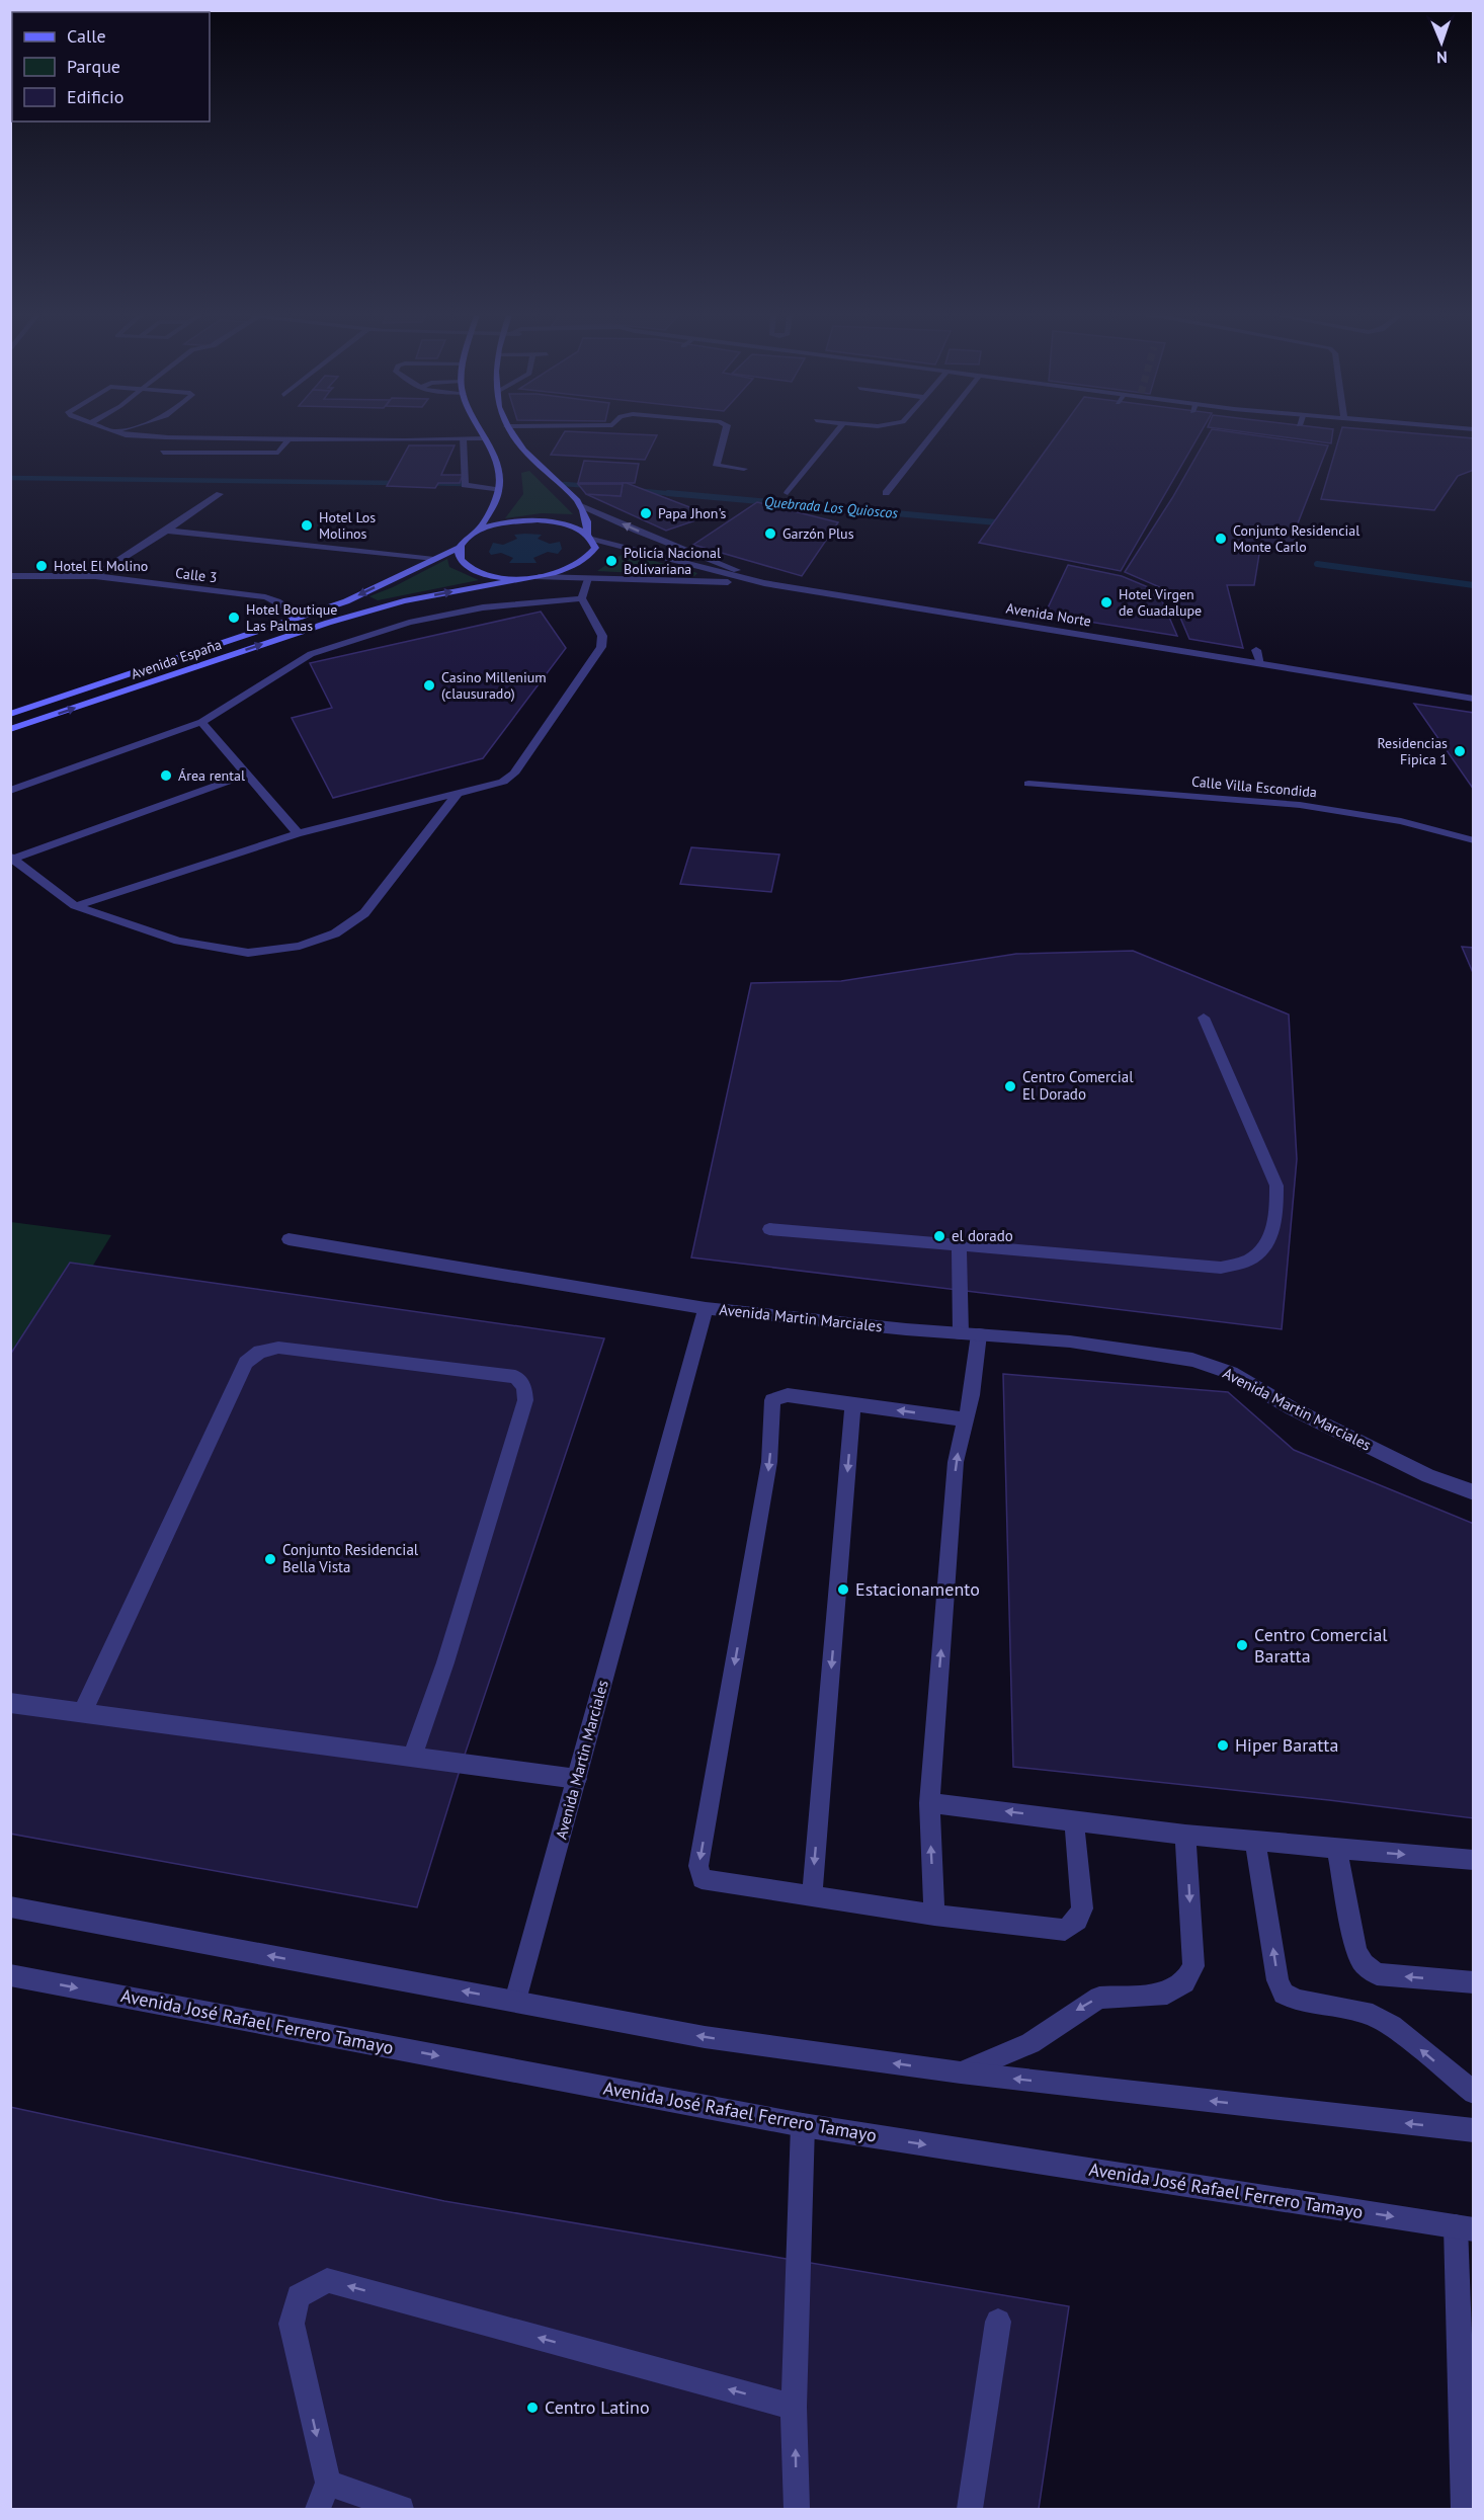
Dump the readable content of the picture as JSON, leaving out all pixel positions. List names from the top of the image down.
{
  "streets": {
    "main road": ["Avenida España"],
    "street": [
      "Calle 3",
      "Avenida Norte",
      "Calle Villa Escondida",
      "Avenida Martin Marciales",
      "Avenida José Rafael Ferrero Tamayo"
    ]
  },
  "crossings": [
    ["Calle 3", "Avenida España"],
    ["Avenida Norte", "Avenida España"]
  ],
  "water": ["Quebrada Los Quioscos"],
  "places": [
    "Papa Jhon's",
    "Hotel Los Molinos",
    "Garzón Plus",
    "Conjunto Residencial Monte Carlo",
    "Policía Nacional Bolivariana",
    "Hotel El Molino",
    "Hotel Virgen de Guadalupe",
    "Hotel Boutique Las Palmas",
    "Casino Millenium (clausurado)",
    "Residencias Fipica 1",
    "Área rental",
    "Centro Comercial El Dorado",
    "el dorado",
    "Conjunto Residencial Bella Vista",
    "Estacionamento",
    "Centro Comercial Baratta",
    "Hiper Baratta",
    "Centro Latino"
  ],
  "legend": ["Calle", "Parque", "Edificio"],
  "north": "bottom"
}
